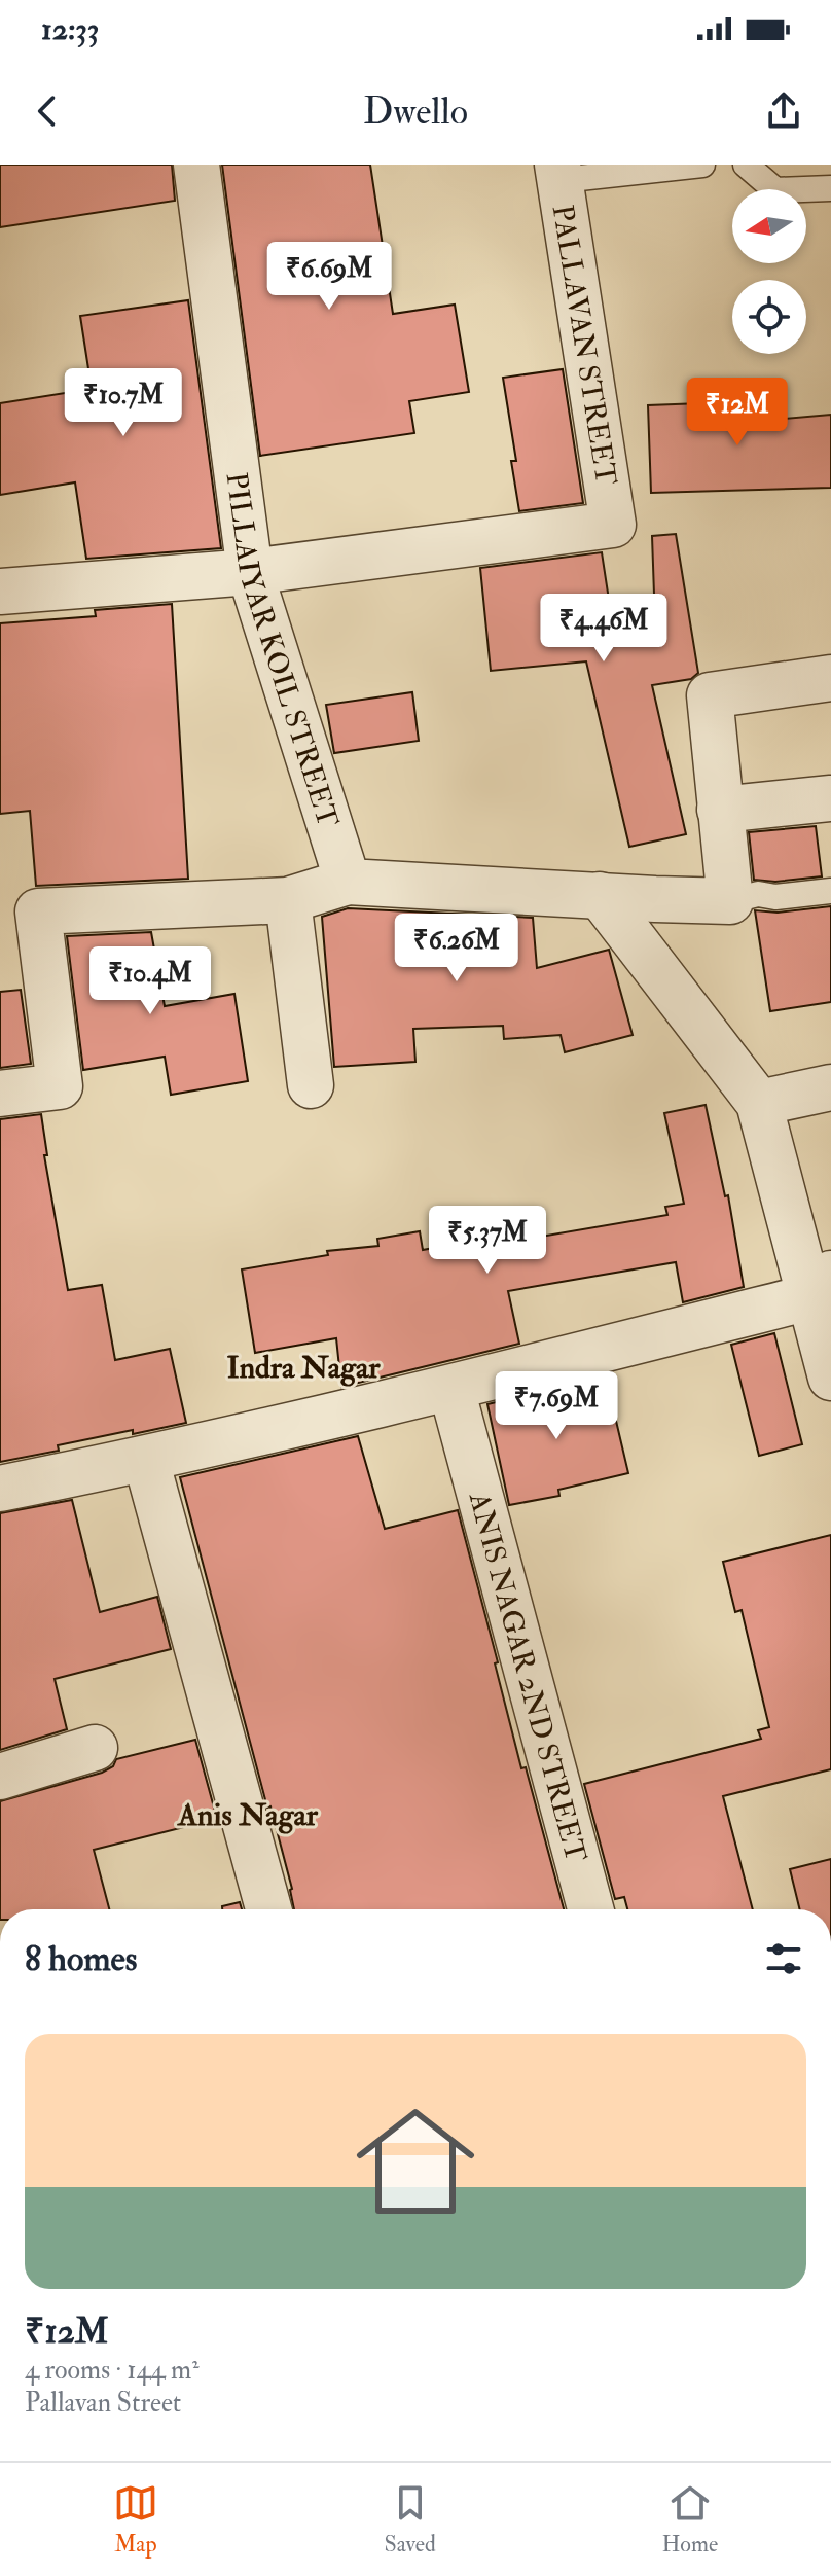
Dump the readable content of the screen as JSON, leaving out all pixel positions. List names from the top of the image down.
{
  "streets": {
    "street": ["PALLAVAN STREET", "PILLAIYAR KOIL STREET", "ANIS NAGAR 2ND STREET"]
  },
  "crossings": [
    ["PALLAVAN STREET", "PILLAIYAR KOIL STREET"]
  ],
  "districts": ["Indra Nagar", "Anis Nagar"],
  "north": "left",
  "page": {
    "status": "12:33",
    "header": "Dwello",
    "price": [
      "₹6.69M",
      "₹10.7M",
      "₹12M",
      "₹4.46M",
      "₹6.26M",
      "₹10.4M",
      "₹5.37M",
      "₹7.69M"
    ],
    "heading": "8 homes",
    "list": [
      {
        "name": "₹12M",
        "note": "4 rooms · 144 m² · Pallavan Street"
      }
    ],
    "tabs": ["Map", "Saved", "Home"]
  }
}
